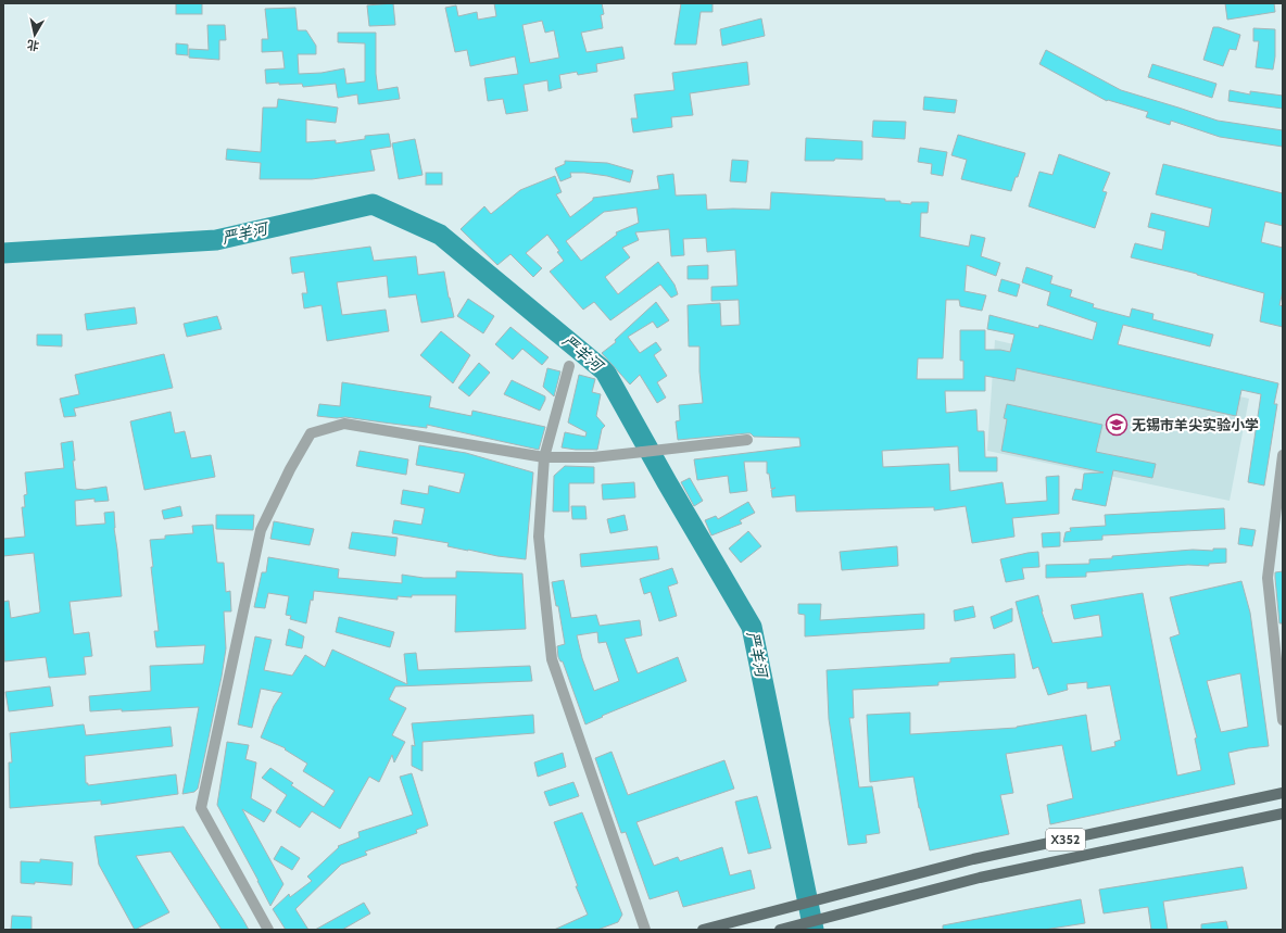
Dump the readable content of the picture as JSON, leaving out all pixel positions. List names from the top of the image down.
{
  "streets": {
    "main road": ["X352"]
  },
  "water": ["严羊河"],
  "places": {
    "school or university": ["无锡市羊尖实验小学"]
  },
  "north": "bottom"
}
